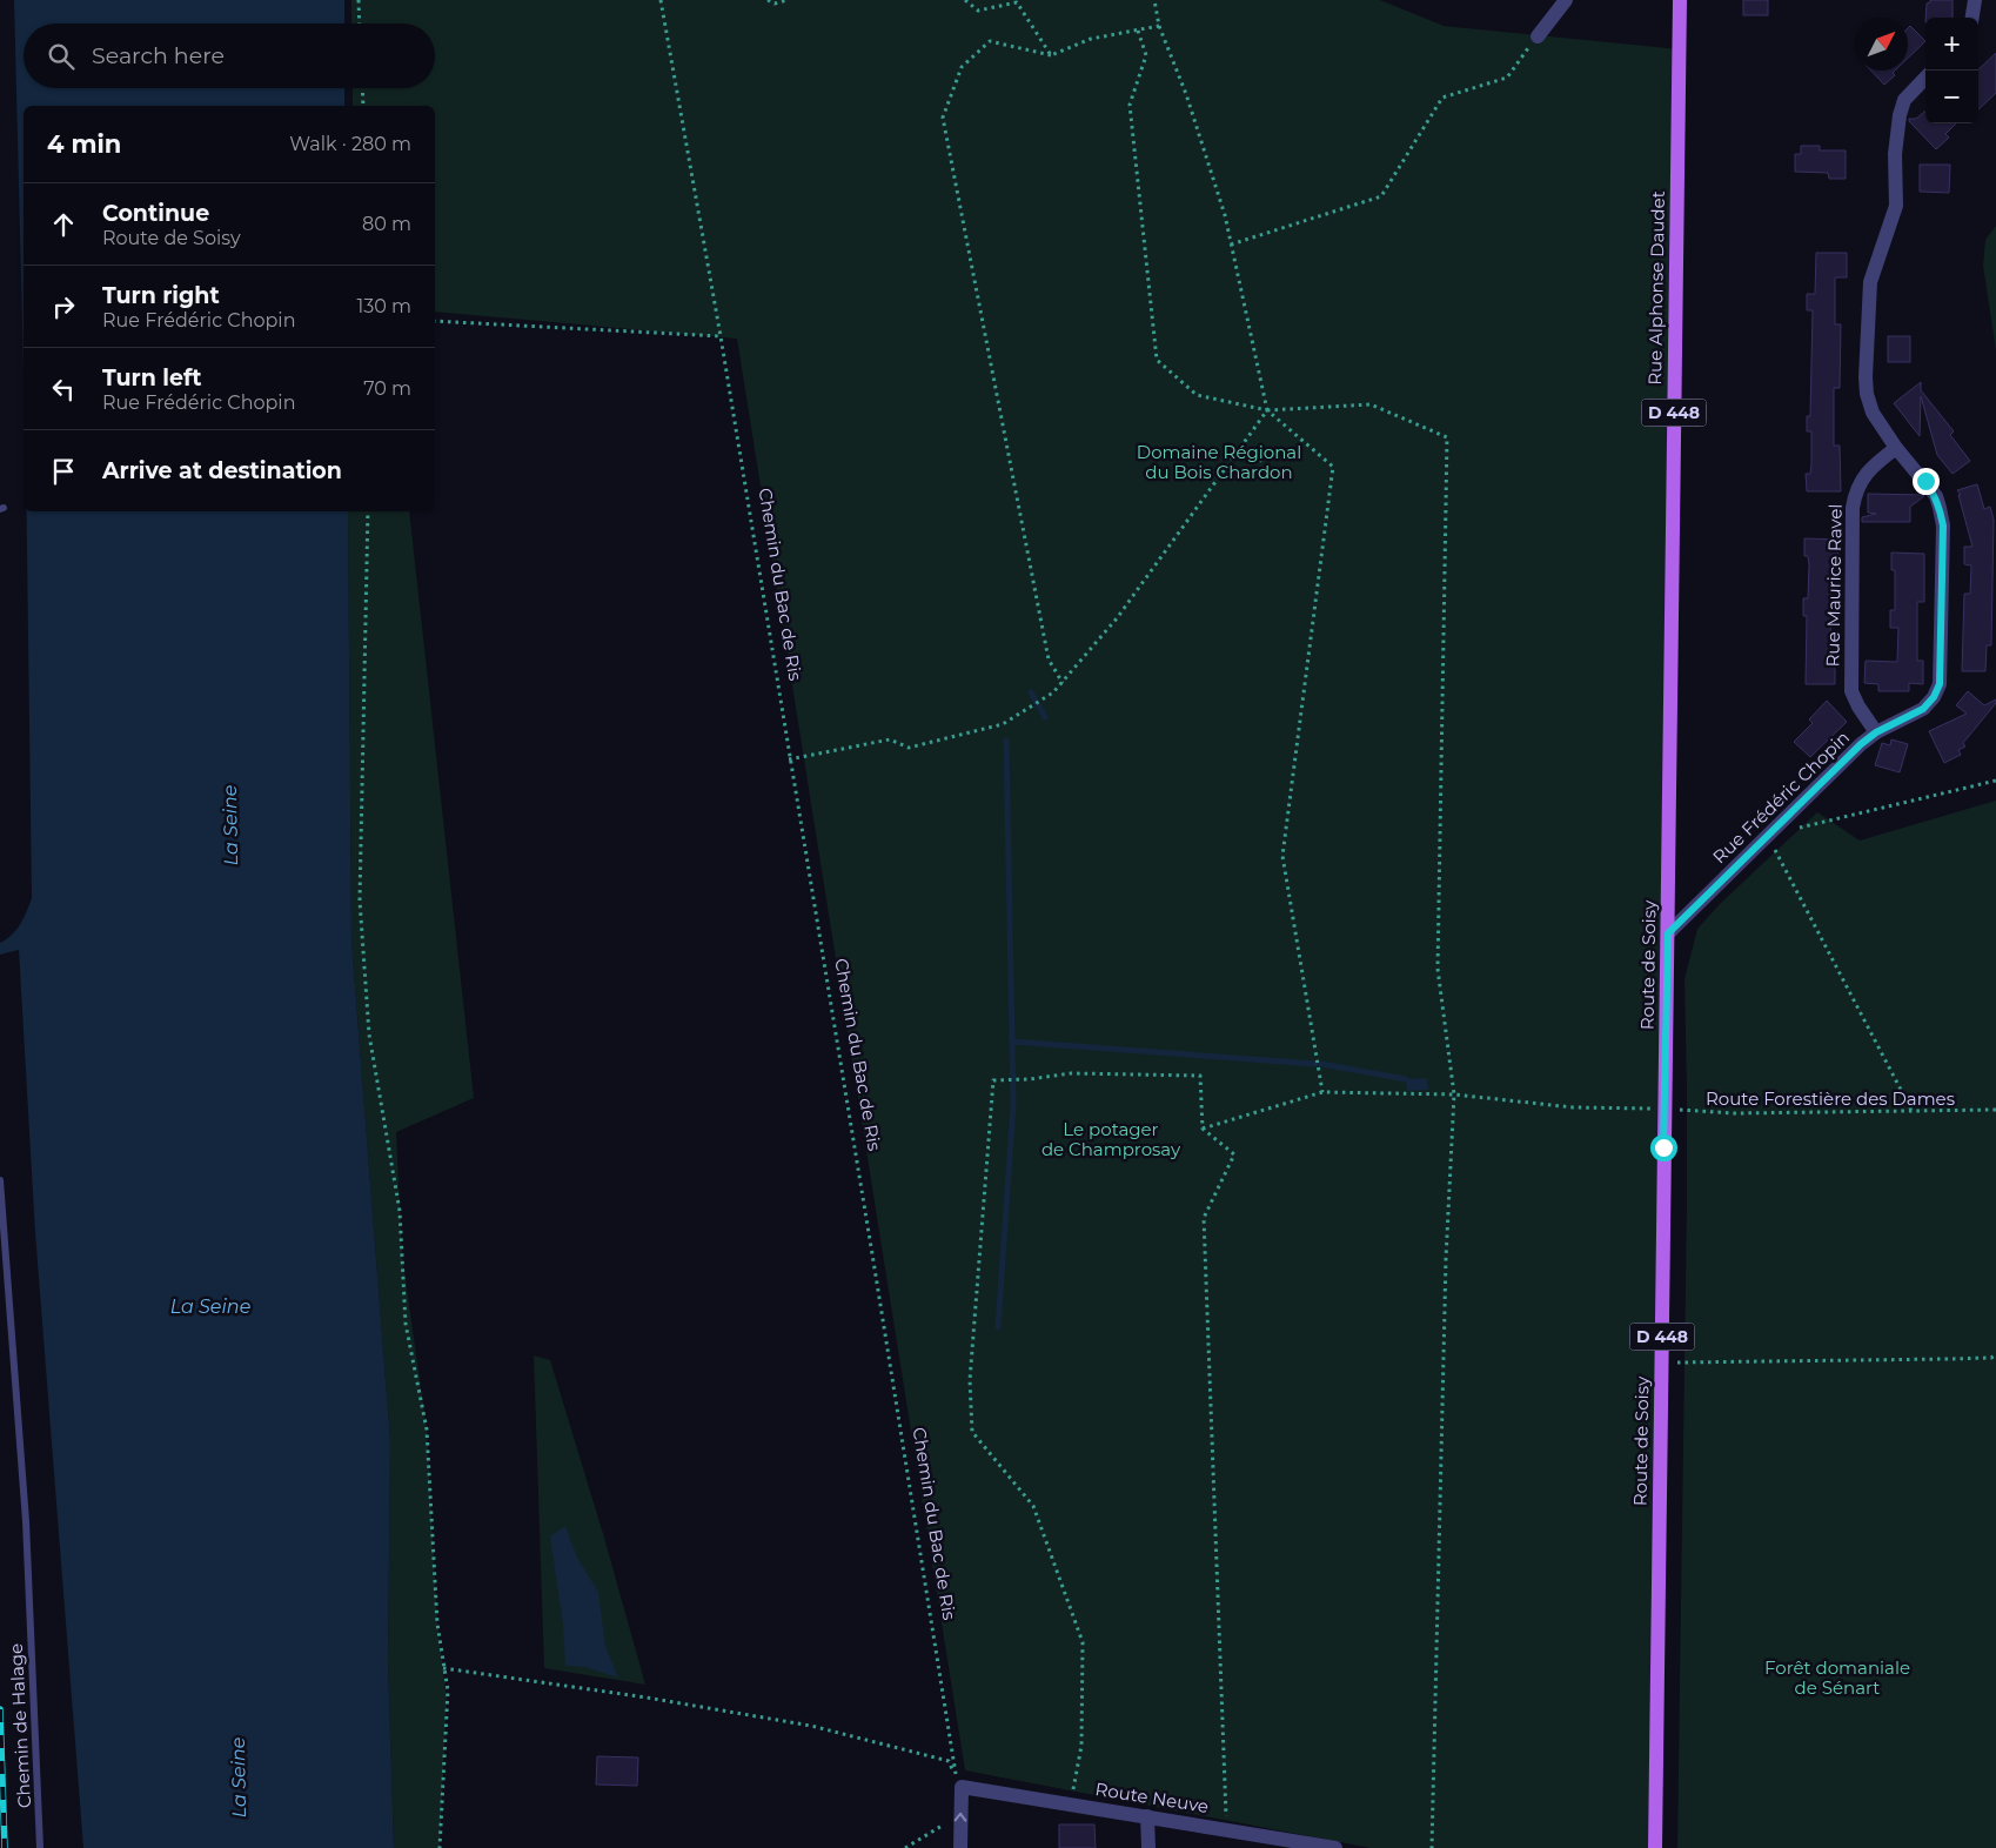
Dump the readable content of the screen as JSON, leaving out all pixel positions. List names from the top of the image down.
{
  "streets": {
    "main road": ["Rue Alphonse Daudet", "D 448", "Route de Soisy"],
    "street": ["Rue Maurice Ravel", "Rue Frédéric Chopin", "Route Neuve"],
    "lane": ["Chemin de Halage"],
    "path": ["Chemin du Bac de Ris", "Route Forestière des Dames"]
  },
  "crossings": [
    ["Rue Alphonse Daudet", "Route de Soisy"],
    ["Chemin du Bac de Ris", "Route Neuve"],
    ["Rue Maurice Ravel", "Rue Frédéric Chopin"],
    ["Rue Frédéric Chopin", "Route de Soisy"],
    ["Route de Soisy", "Route Forestière des Dames"]
  ],
  "water": ["La Seine"],
  "parks": ["Domaine Régional du Bois Chardon", "Le potager de Champrosay", "Forêt domaniale de Sénart"],
  "north": "top right",
  "page": {
    "map_buttons": ["+", "−"],
    "search": "Search here",
    "heading": ["4 min", "Walk · 280 m"],
    "list": [
      ["Continue", "Route de Soisy", "80 m"],
      ["Turn right", "Rue Frédéric Chopin", "130 m"],
      ["Turn left", "Rue Frédéric Chopin", "70 m"],
      "Arrive at destination"
    ]
  }
}
